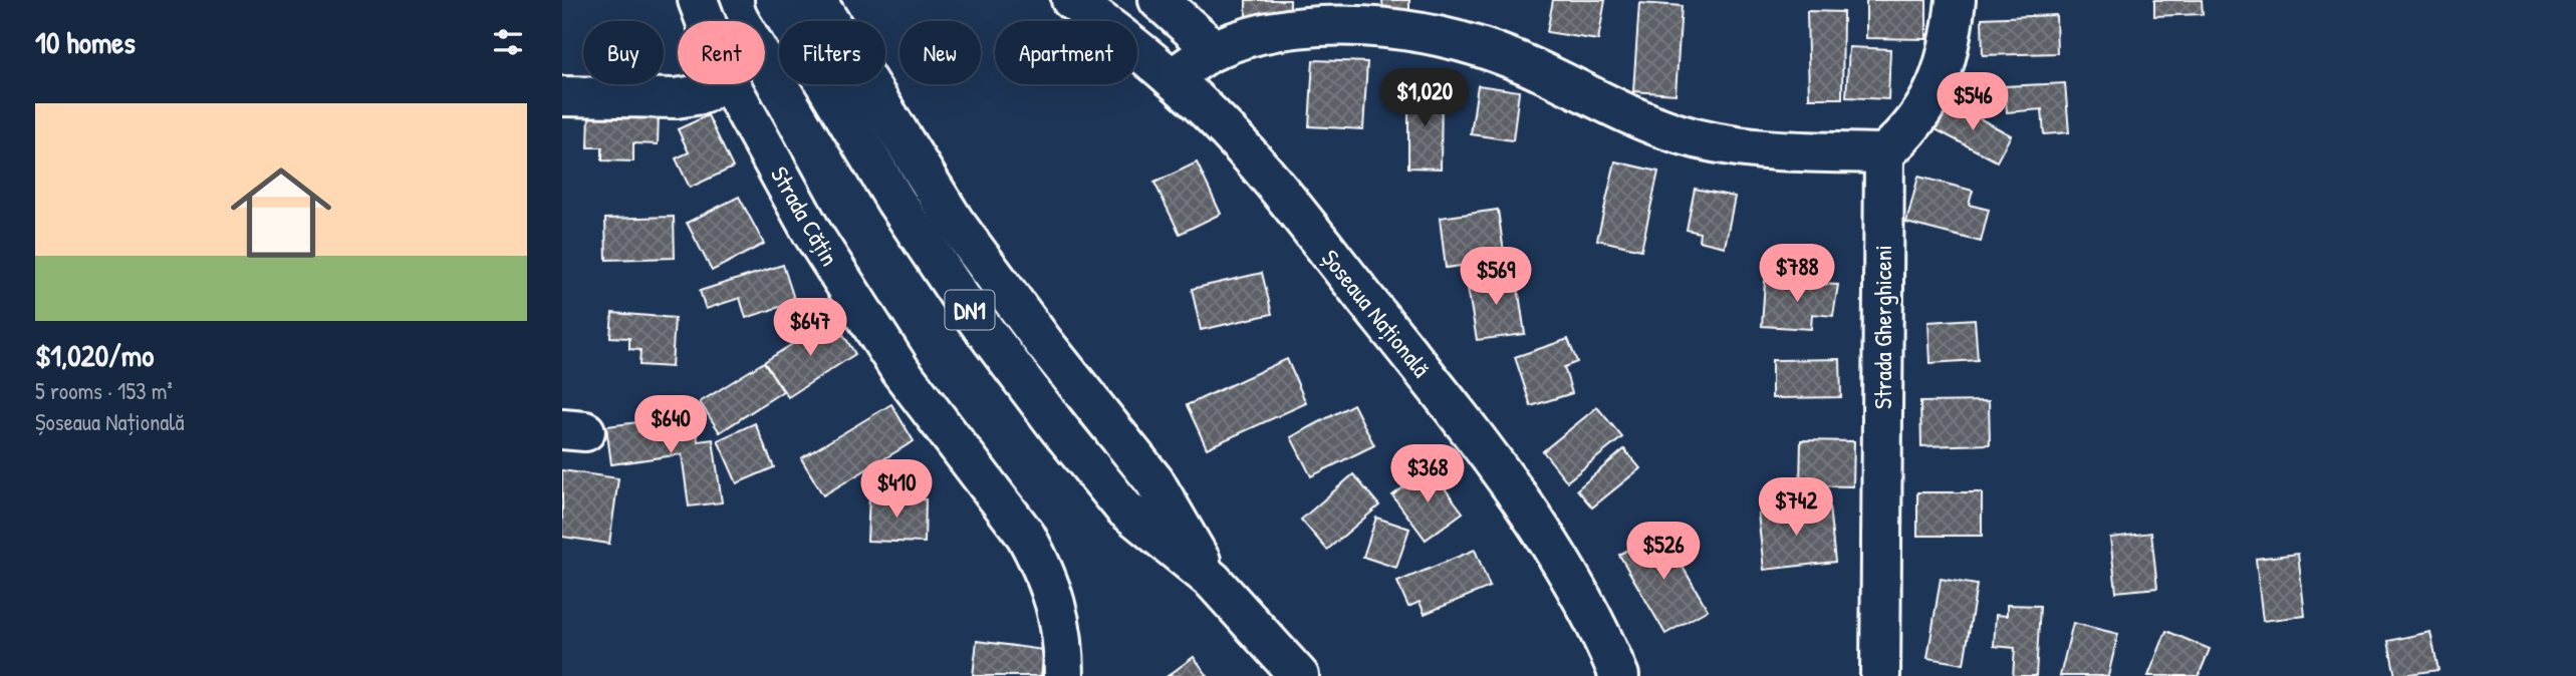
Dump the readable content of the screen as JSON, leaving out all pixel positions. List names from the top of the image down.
{
  "streets": {
    "main road": [
      "Strada Cățin",
      "DN1",
      "Șoseaua Națională",
      "Strada Gherghiceni"
    ]
  },
  "page": {
    "heading": "10 homes",
    "chip": [
      "Buy",
      "Rent",
      "Filters",
      "New",
      "Apartment"
    ],
    "price": [
      "$1,020",
      "$546",
      "$788",
      "$569",
      "$647",
      "$640",
      "$368",
      "$410",
      "$742",
      "$526"
    ],
    "list": [
      {
        "name": "$1,020/mo",
        "note": "5 rooms · 153 m² · Șoseaua Națională"
      }
    ]
  }
}
